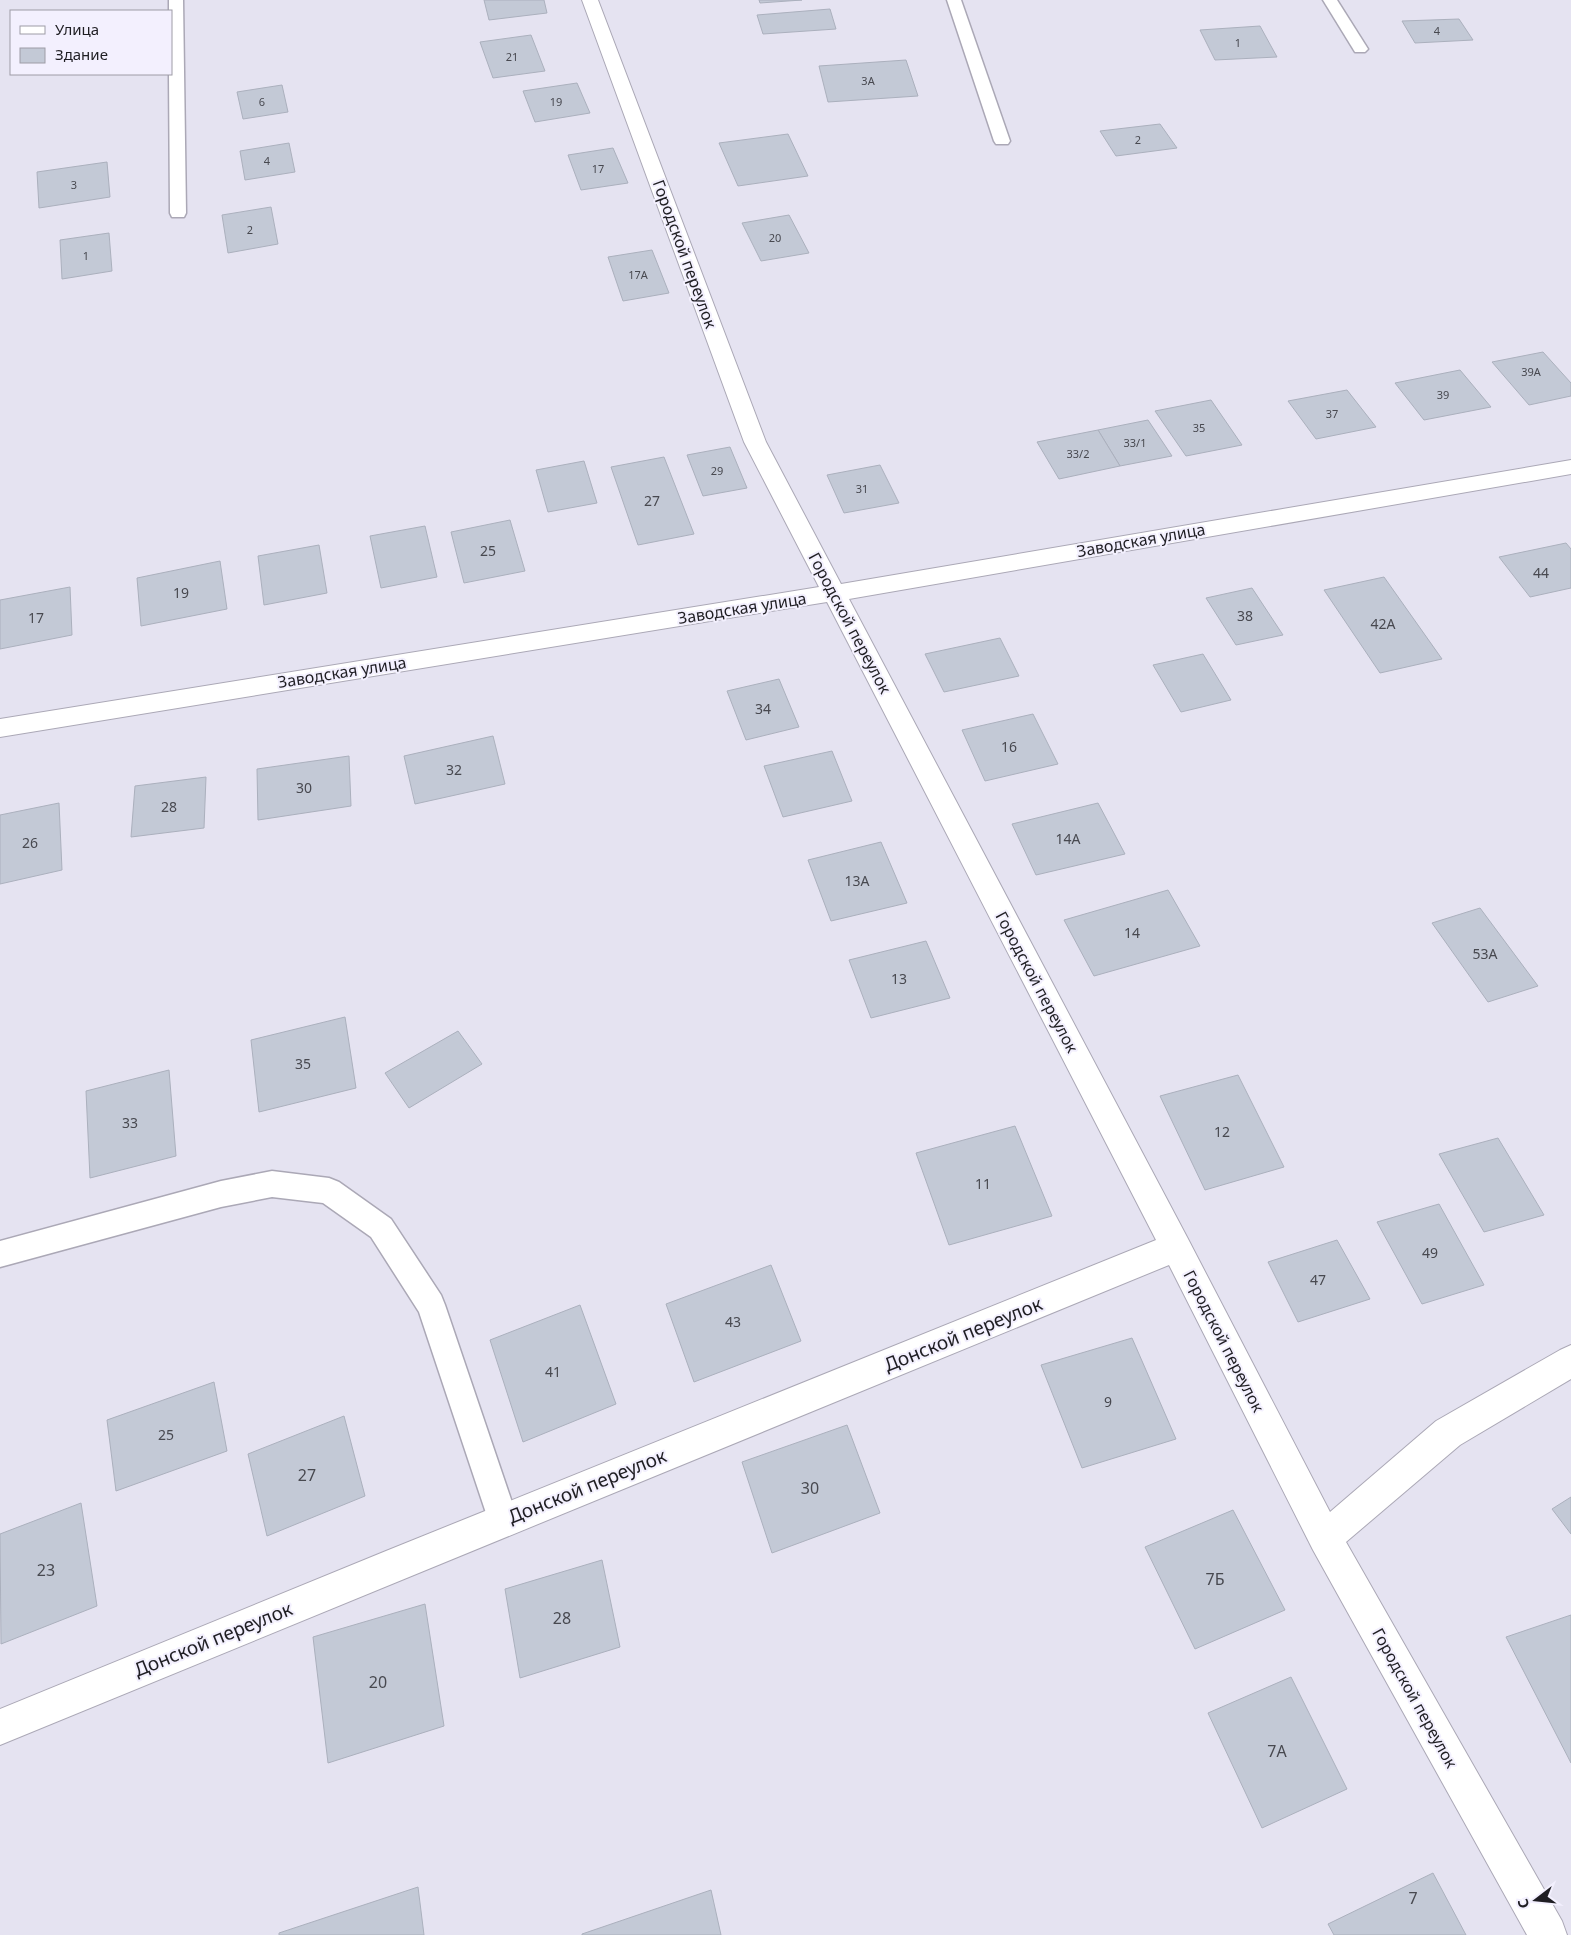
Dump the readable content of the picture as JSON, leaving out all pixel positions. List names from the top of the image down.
{
  "streets": {
    "street": ["Городской переулок", "Заводская улица", "Донской переулок"]
  },
  "crossings": [
    ["Городской переулок", "Заводская улица"],
    ["Городской переулок", "Донской переулок"]
  ],
  "house_numbers": [
    "4",
    "1",
    "21",
    "3А",
    "6",
    "19",
    "2",
    "4",
    "17",
    "3",
    "2",
    "20",
    "1",
    "17А",
    "39А",
    "39",
    "37",
    "35",
    "33/1",
    "33/2",
    "29",
    "31",
    "27",
    "25",
    "44",
    "19",
    "38",
    "17",
    "42А",
    "34",
    "16",
    "32",
    "30",
    "28",
    "14А",
    "26",
    "13А",
    "14",
    "53А",
    "13",
    "35",
    "33",
    "12",
    "11",
    "49",
    "47",
    "43",
    "41",
    "9",
    "25",
    "27",
    "30",
    "23",
    "7Б",
    "28",
    "20",
    "7А",
    "7"
  ],
  "legend": ["Улица", "Здание"],
  "north": "left"
}
